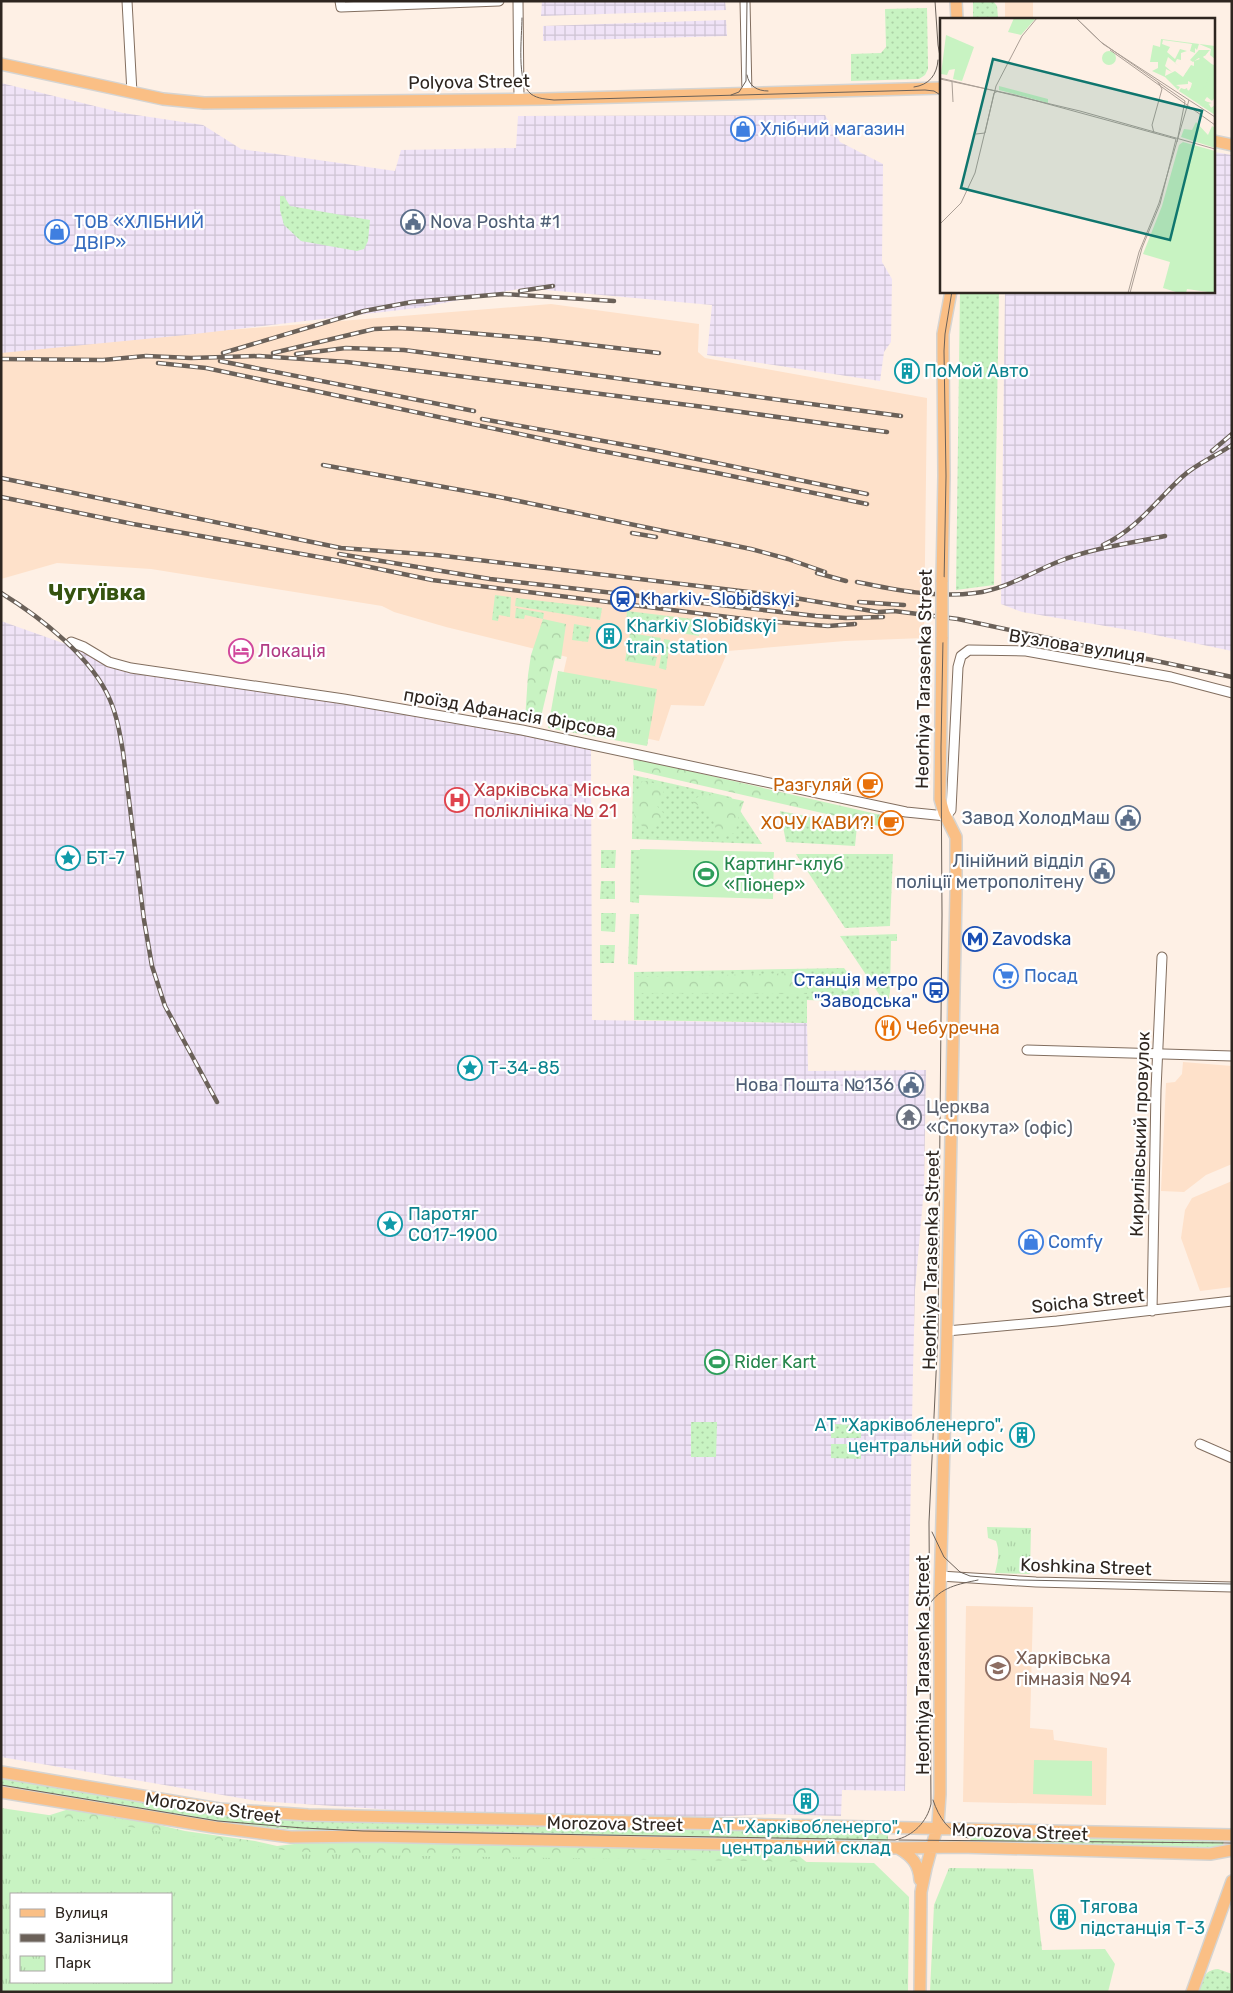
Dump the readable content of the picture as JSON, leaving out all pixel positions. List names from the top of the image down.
{
  "streets": {
    "main road": ["Polyova Street", "Heorhiya Tarasenka Street", "Morozova Street"],
    "street": [
      "Вузлова вулиця",
      "проїзд Афанасія Фірсова",
      "Кирилівський провулок",
      "Soicha Street",
      "Koshkina Street"
    ]
  },
  "crossings": [
    ["Вузлова вулиця", "Heorhiya Tarasenka Street"],
    ["Вузлова вулиця", "проїзд Афанасія Фірсова"],
    ["Heorhiya Tarasenka Street", "проїзд Афанасія Фірсова"],
    ["Heorhiya Tarasenka Street", "Soicha Street"],
    ["Heorhiya Tarasenka Street", "Koshkina Street"],
    ["Heorhiya Tarasenka Street", "Morozova Street"],
    ["Кирилівський провулок", "Soicha Street"]
  ],
  "districts": ["Чугуївка"],
  "places": {
    "shop": ["Хлібний магазин", "ТОВ «ХЛІБНИЙ ДВІР»", "Comfy"],
    "public building": [
      "Nova Poshta #1",
      "Завод ХолодМаш",
      "Лінійний відділ поліції метрополітену",
      "Нова Пошта №136"
    ],
    "building": [
      "ПоМой Авто",
      "Kharkiv Slobidskyi train station",
      "АТ \"Харківобленерго\", центральний офіс",
      "АТ \"Харківобленерго\", центральний склад",
      "Тягова підстанція Т-3"
    ],
    "station": ["Kharkіv-Slobidskyi"],
    "hotel": ["Локація"],
    "cafe": ["Разгуляй", "ХОЧУ КАВИ?!"],
    "hospital": ["Харківська Міська поліклініка № 21"],
    "place": ["БТ-7", "Т-34-85", "Паротяг СО17-1900"],
    "sports": ["Картинг-клуб «Піонер»", "Rider Kart"],
    "metro station": ["Zavodska"],
    "supermarket": ["Посад"],
    "bus stop": ["Станція метро \"Заводська\""],
    "restaurant": ["Чебуречна"],
    "temple": ["Церква «Спокута» (офіс)"],
    "school or university": ["Харківська гімназія №94"]
  },
  "legend": ["Вулиця", "Залізниця", "Парк"]
}
